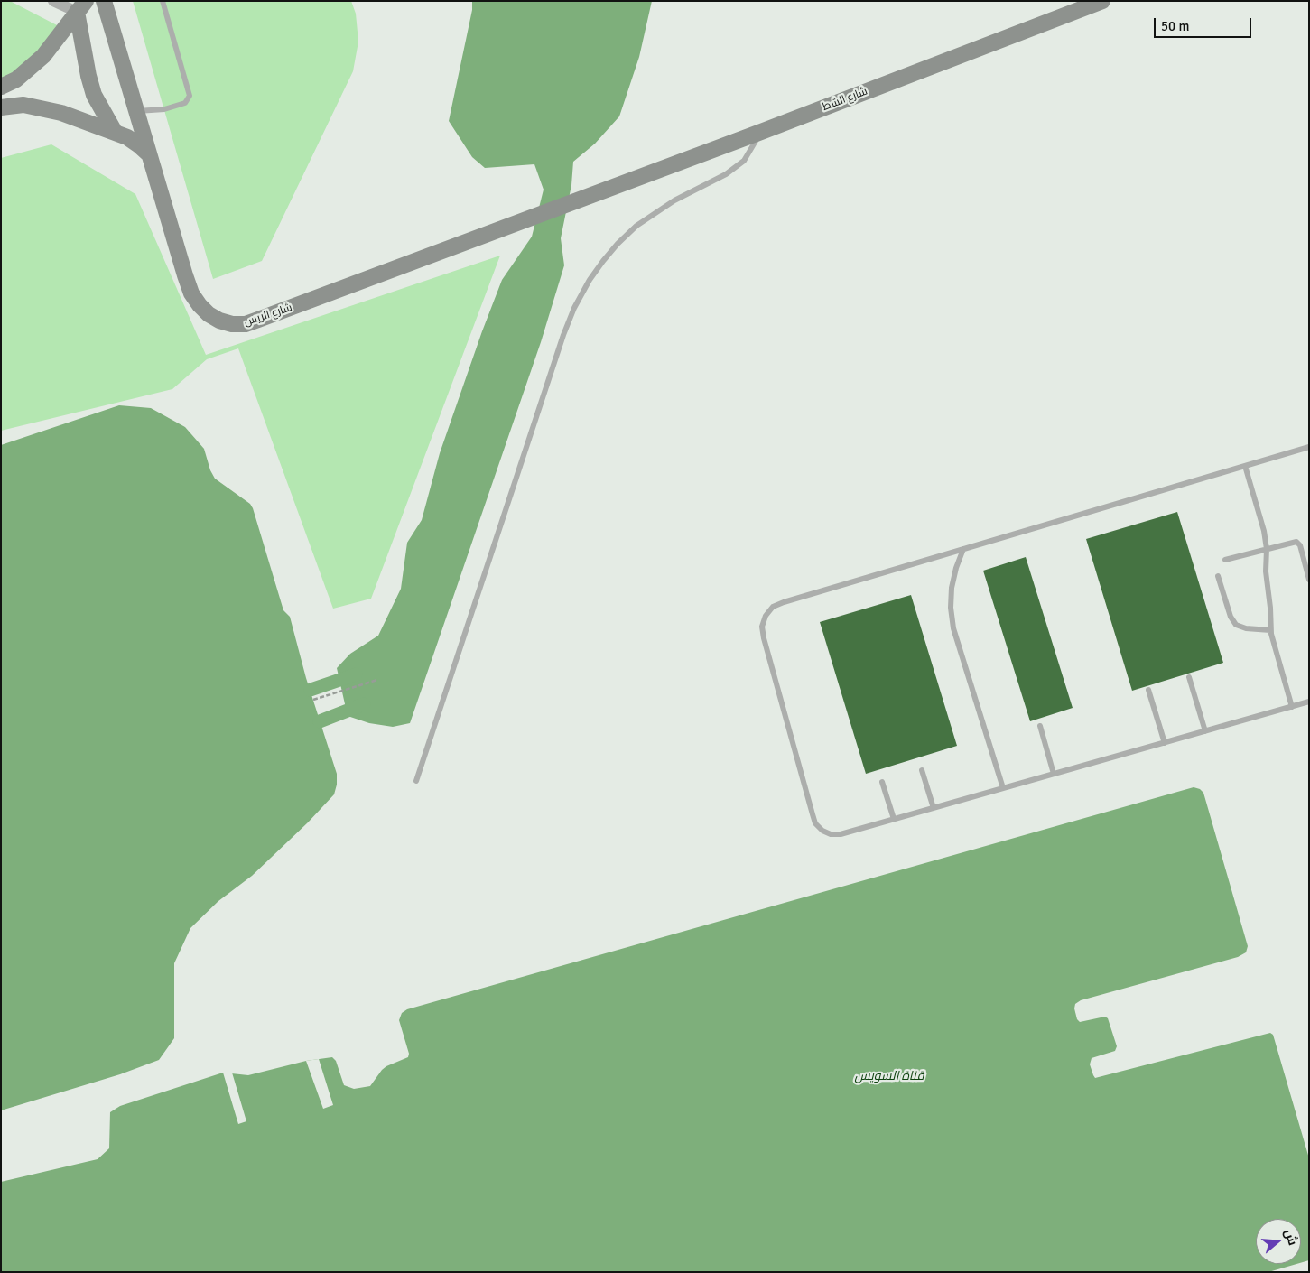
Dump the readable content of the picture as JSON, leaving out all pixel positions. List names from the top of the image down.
{
  "streets": {
    "street": ["شارع الشط", "شارع الريس"]
  },
  "crossings": [
    ["شارع الشط", "شارع الريس"]
  ],
  "water": ["قناة السويس"],
  "scale_bar": "50 m",
  "north": "right"
}
